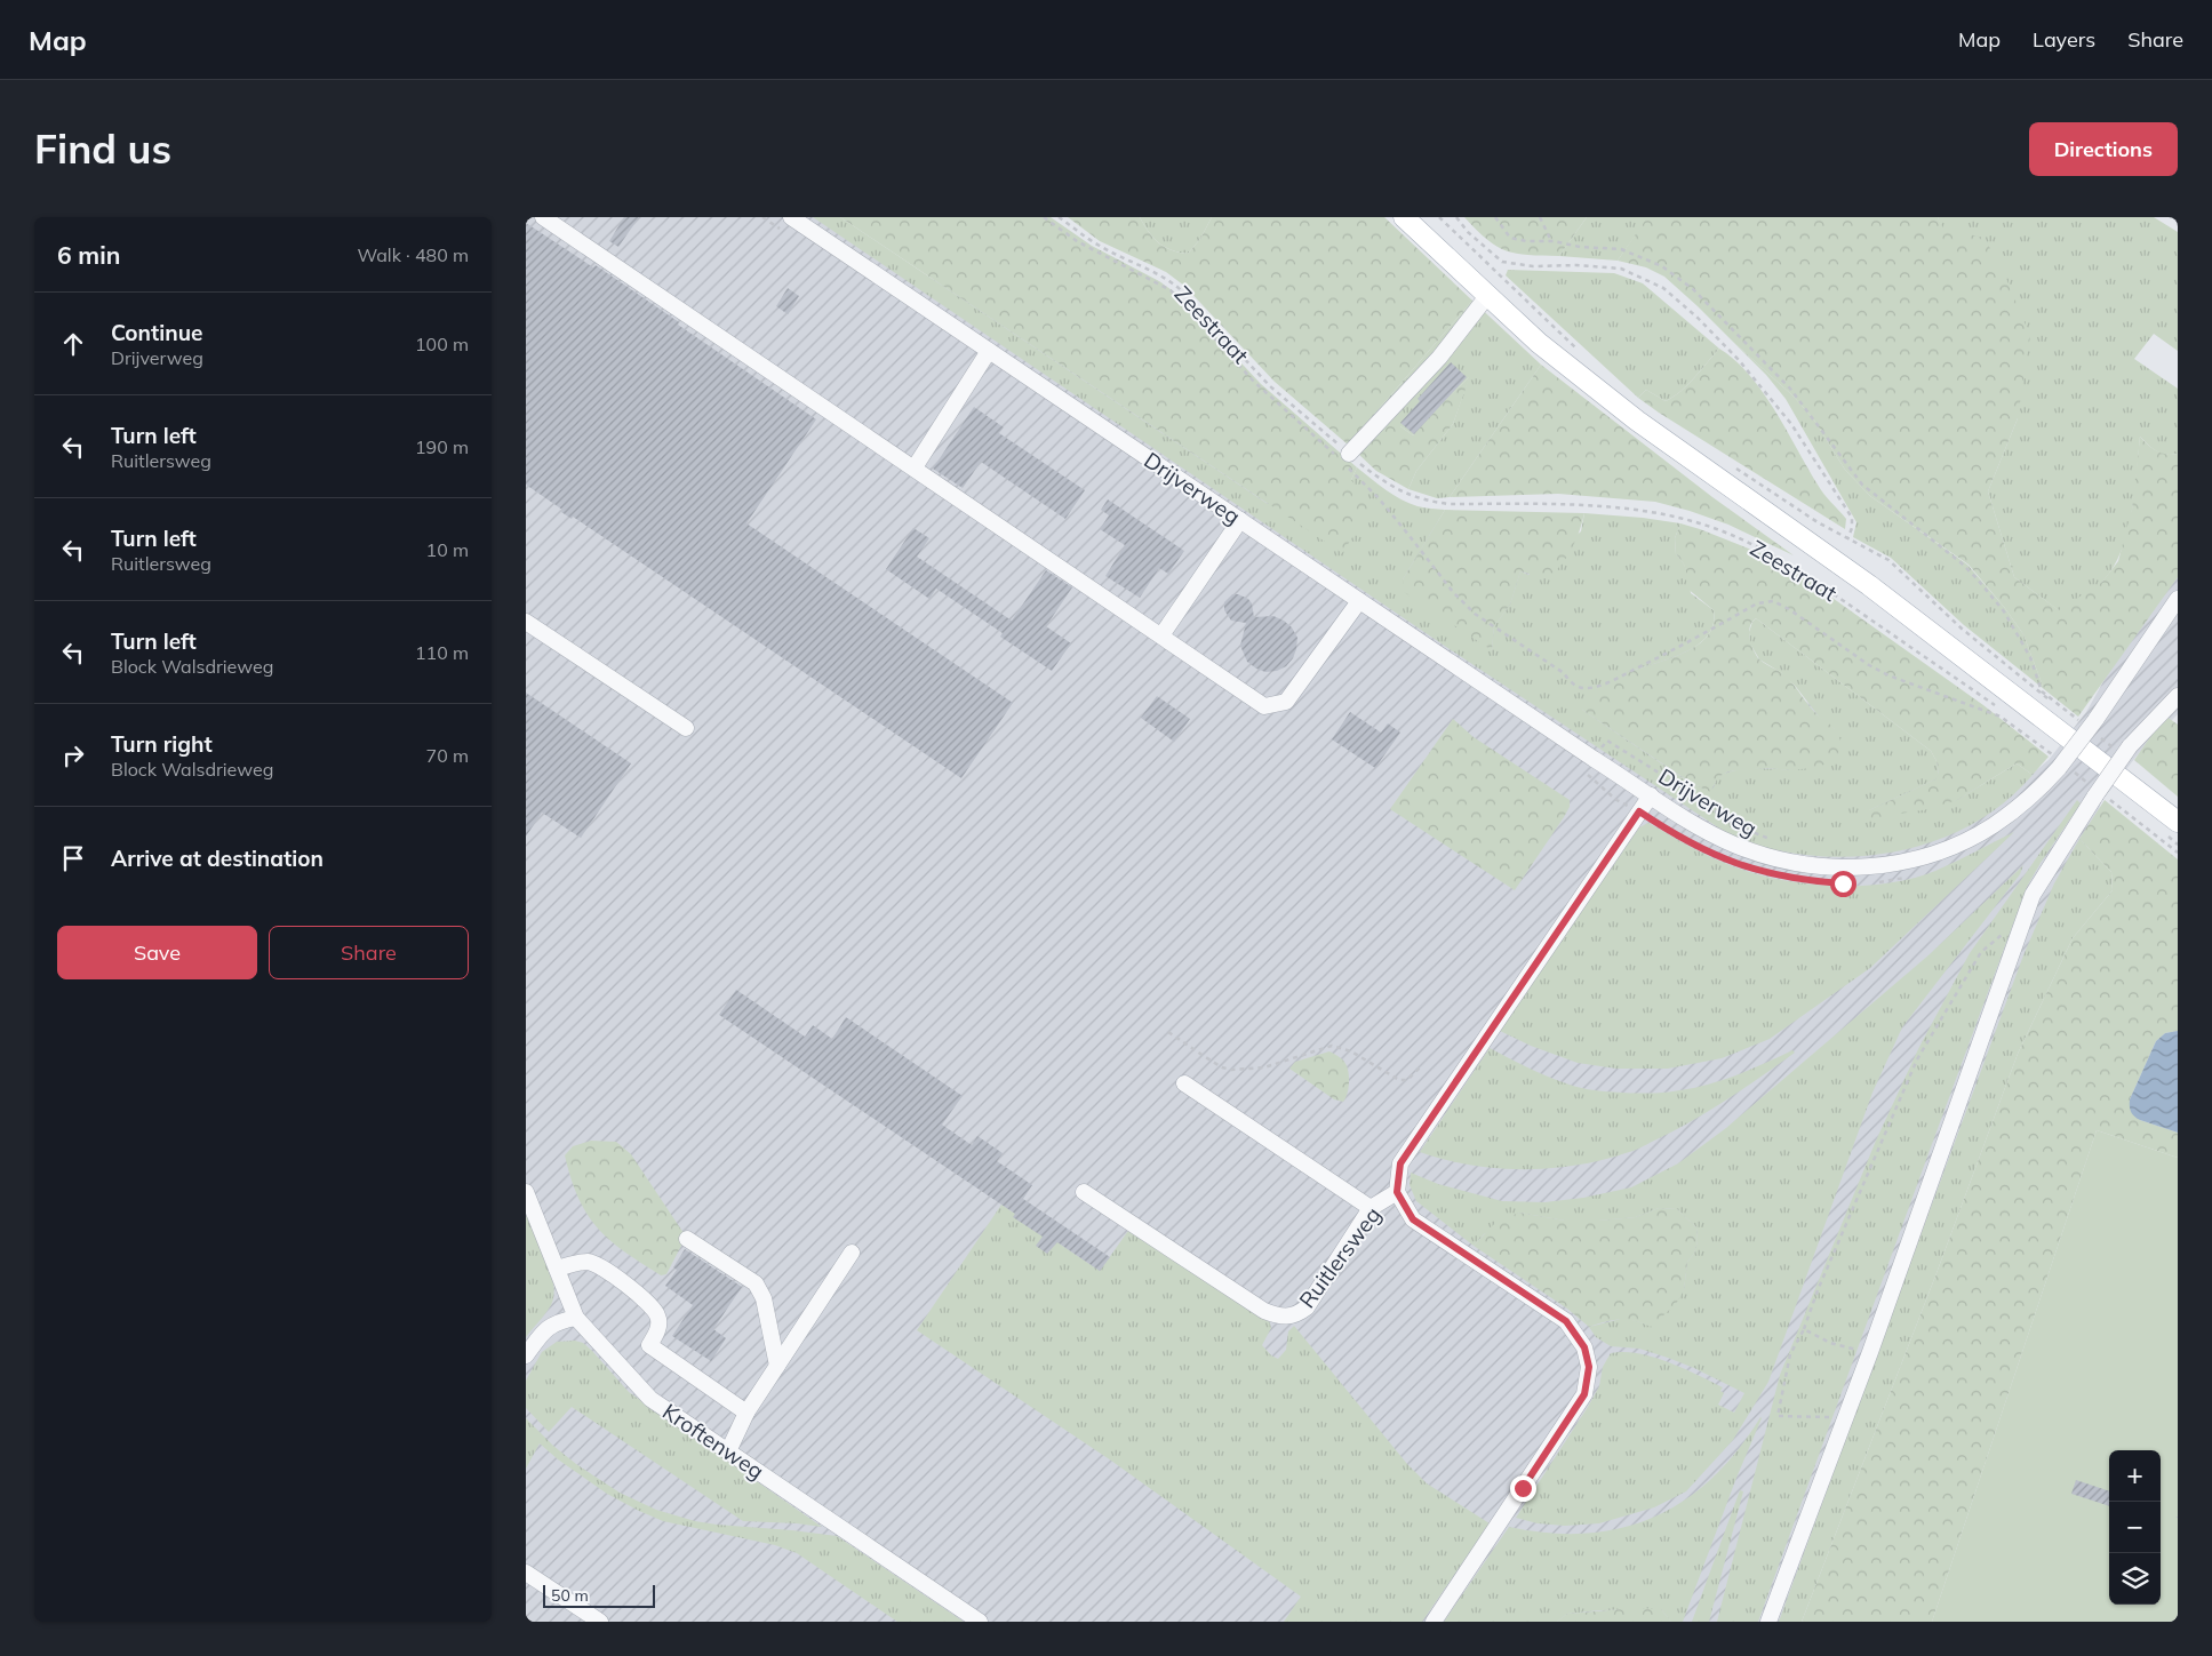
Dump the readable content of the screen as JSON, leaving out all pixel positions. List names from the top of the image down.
{
  "streets": {
    "main road": ["Zeestraat"],
    "street": ["Drijverweg", "Ruitlersweg", "Kroftenweg"]
  },
  "crossings": [
    ["Drijverweg", "Ruitlersweg"]
  ],
  "scale_bar": "50 m",
  "page": {
    "header": "Map",
    "nav": ["Map", "Layers", "Share"],
    "buttons": [
      "Directions",
      ["Save", "Share"]
    ],
    "title": "Find us",
    "heading": ["6 min", "Walk · 480 m"],
    "list": [
      ["Continue", "Drijverweg", "100 m"],
      ["Turn left", "Ruitlersweg", "190 m"],
      ["Turn left", "Ruitlersweg", "10 m"],
      ["Turn left", "Block Walsdrieweg", "110 m"],
      ["Turn right", "Block Walsdrieweg", "70 m"],
      "Arrive at destination"
    ],
    "map_buttons": ["+", "−"],
    "scale": "50 m"
  }
}
